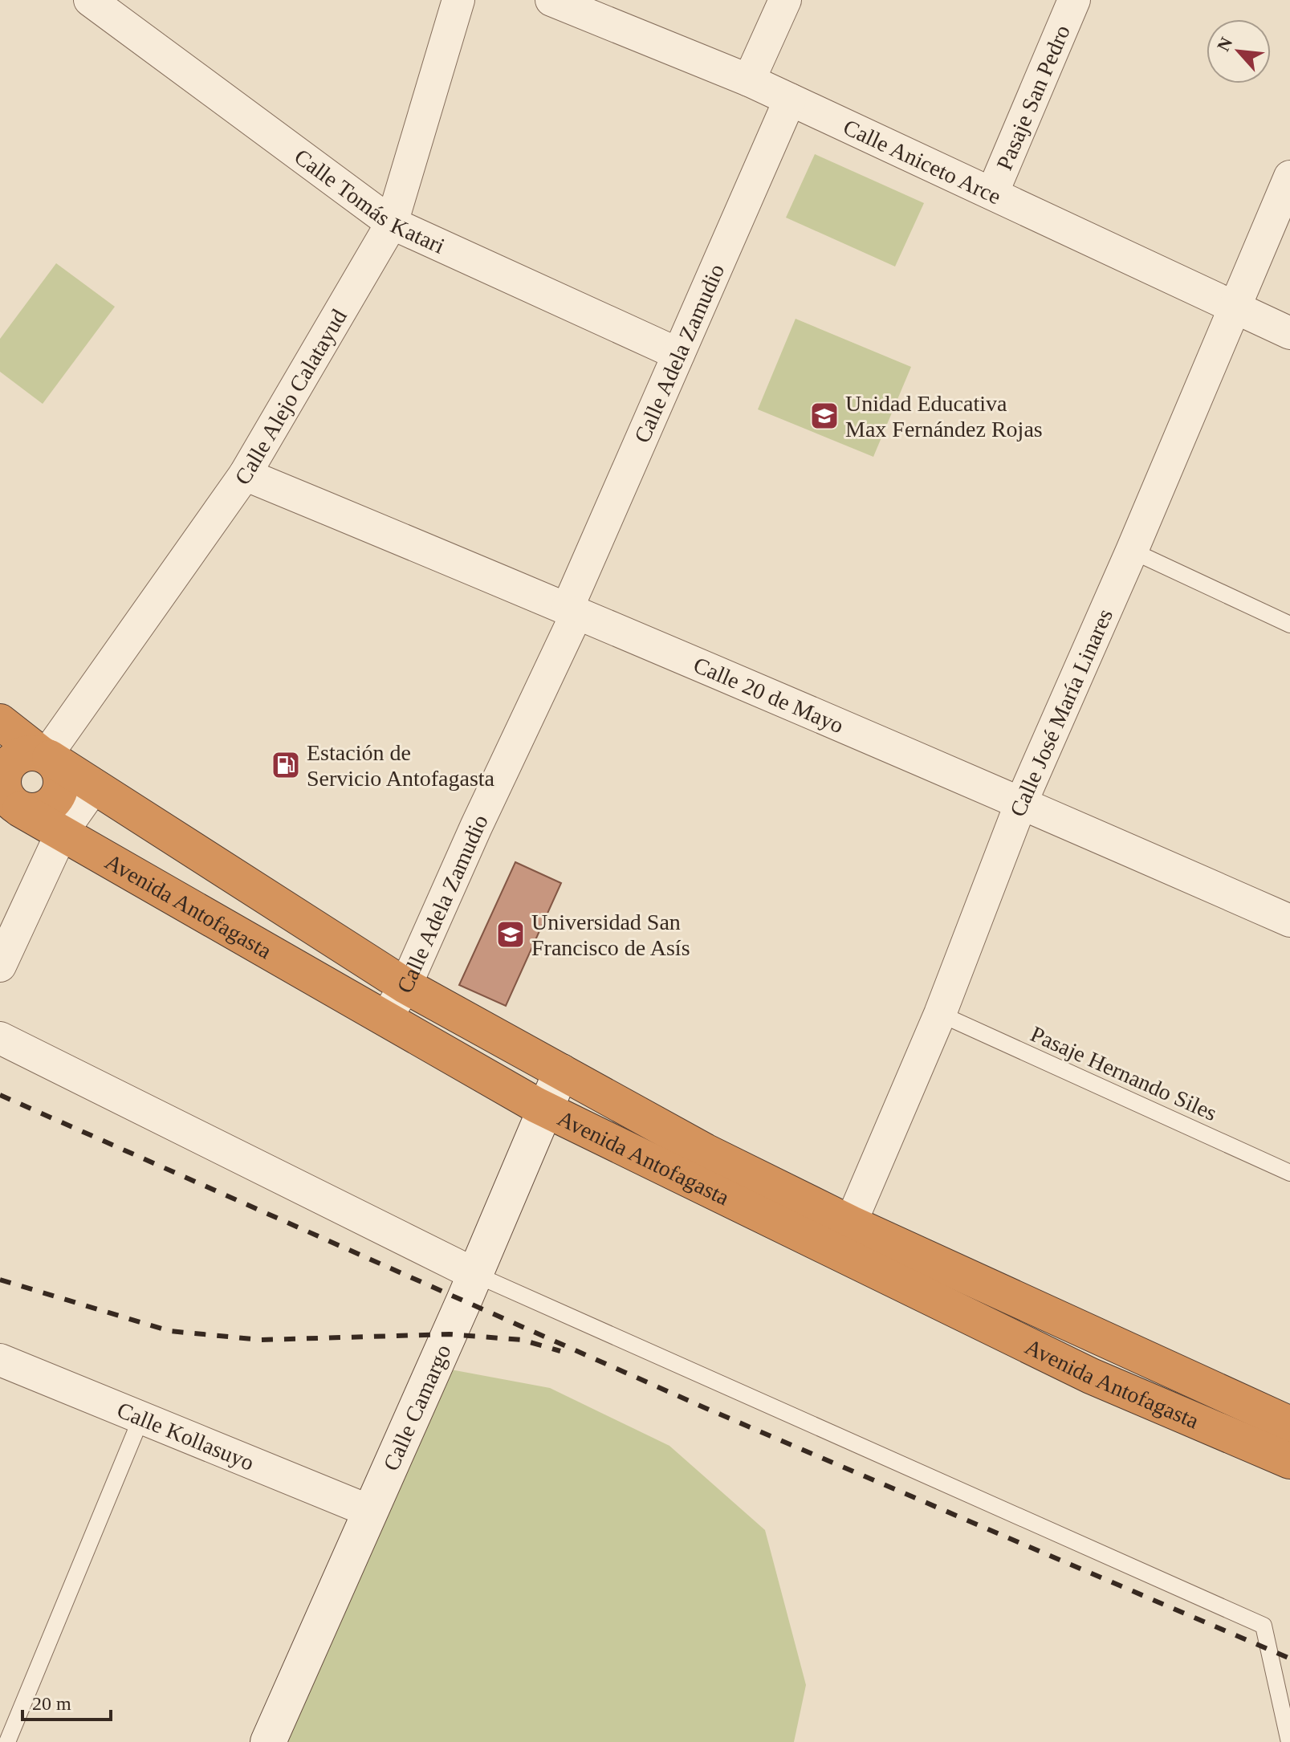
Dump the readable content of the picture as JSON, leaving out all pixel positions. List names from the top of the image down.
{
  "streets": {
    "highway": ["Avenida Antofagasta"],
    "main road": ["Calle Camargo"],
    "street": [
      "Pasaje San Pedro",
      "Calle Aniceto Arce",
      "Calle Tomás Katari",
      "Calle Adela Zamudio",
      "Calle Alejo Calatayud",
      "Calle 20 de Mayo",
      "Calle José María Linares",
      "Calle Kollasuyo"
    ],
    "lane": ["Pasaje Hernando Siles"]
  },
  "crossings": [
    ["Pasaje San Pedro", "Calle Aniceto Arce"],
    ["Calle Aniceto Arce", "Calle Adela Zamudio"],
    ["Calle Aniceto Arce", "Calle José María Linares"],
    ["Calle Tomás Katari", "Calle Adela Zamudio"],
    ["Calle Tomás Katari", "Calle Alejo Calatayud"],
    ["Calle Adela Zamudio", "Calle 20 de Mayo"],
    ["Calle Adela Zamudio", "Avenida Antofagasta"],
    ["Calle Alejo Calatayud", "Calle 20 de Mayo"],
    ["Calle Alejo Calatayud", "Avenida Antofagasta"],
    ["Calle 20 de Mayo", "Calle José María Linares"],
    ["Calle José María Linares", "Avenida Antofagasta"],
    ["Calle José María Linares", "Pasaje Hernando Siles"],
    ["Avenida Antofagasta", "Calle Camargo"],
    ["Calle Camargo", "Calle Kollasuyo"]
  ],
  "places": {
    "school or university": ["Unidad Educativa Max Fernández Rojas", "Universidad San Francisco de Asís"],
    "fuel station": ["Estación de Servicio Antofagasta"]
  },
  "scale_bar": "20 m",
  "north": "top left"
}
